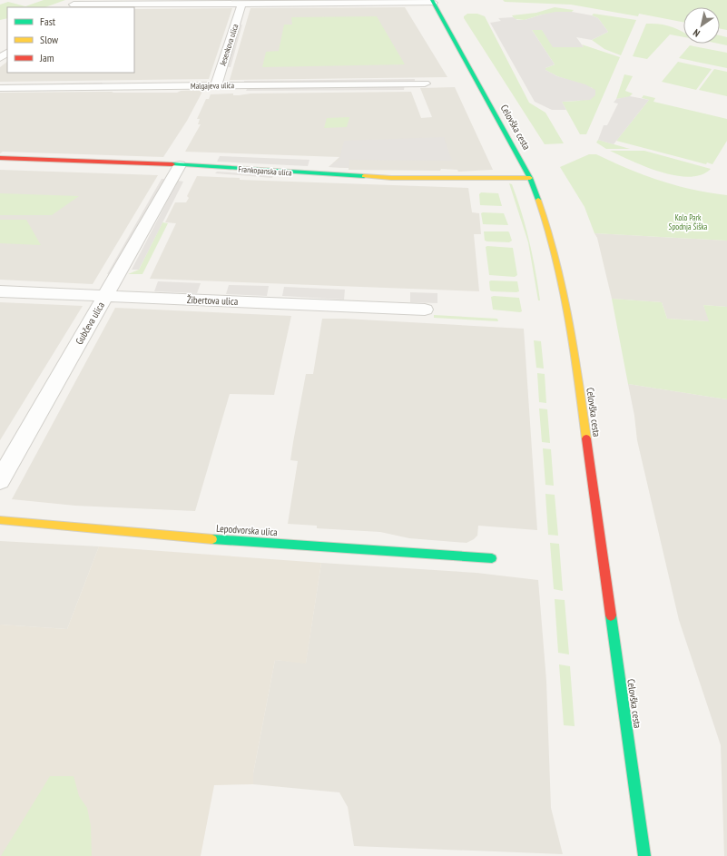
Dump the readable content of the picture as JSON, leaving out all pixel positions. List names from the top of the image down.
{
  "streets": {
    "main road": ["Celovška cesta", "Frankopanska ulica", "Lepodvorska ulica"],
    "street": [
      "Jesenkova ulica",
      "Malgajeva ulica",
      "Žibertova ulica",
      "Gubčeva ulica"
    ]
  },
  "crossings": [
    ["Jesenkova ulica", "Malgajeva ulica"],
    ["Celovška cesta", "Frankopanska ulica"],
    ["Frankopanska ulica", "Gubčeva ulica"],
    ["Žibertova ulica", "Gubčeva ulica"]
  ],
  "parks": ["Kolo Park Spodnja Šiška"],
  "legend": ["Fast", "Slow", "Jam"],
  "north": "bottom left"
}
